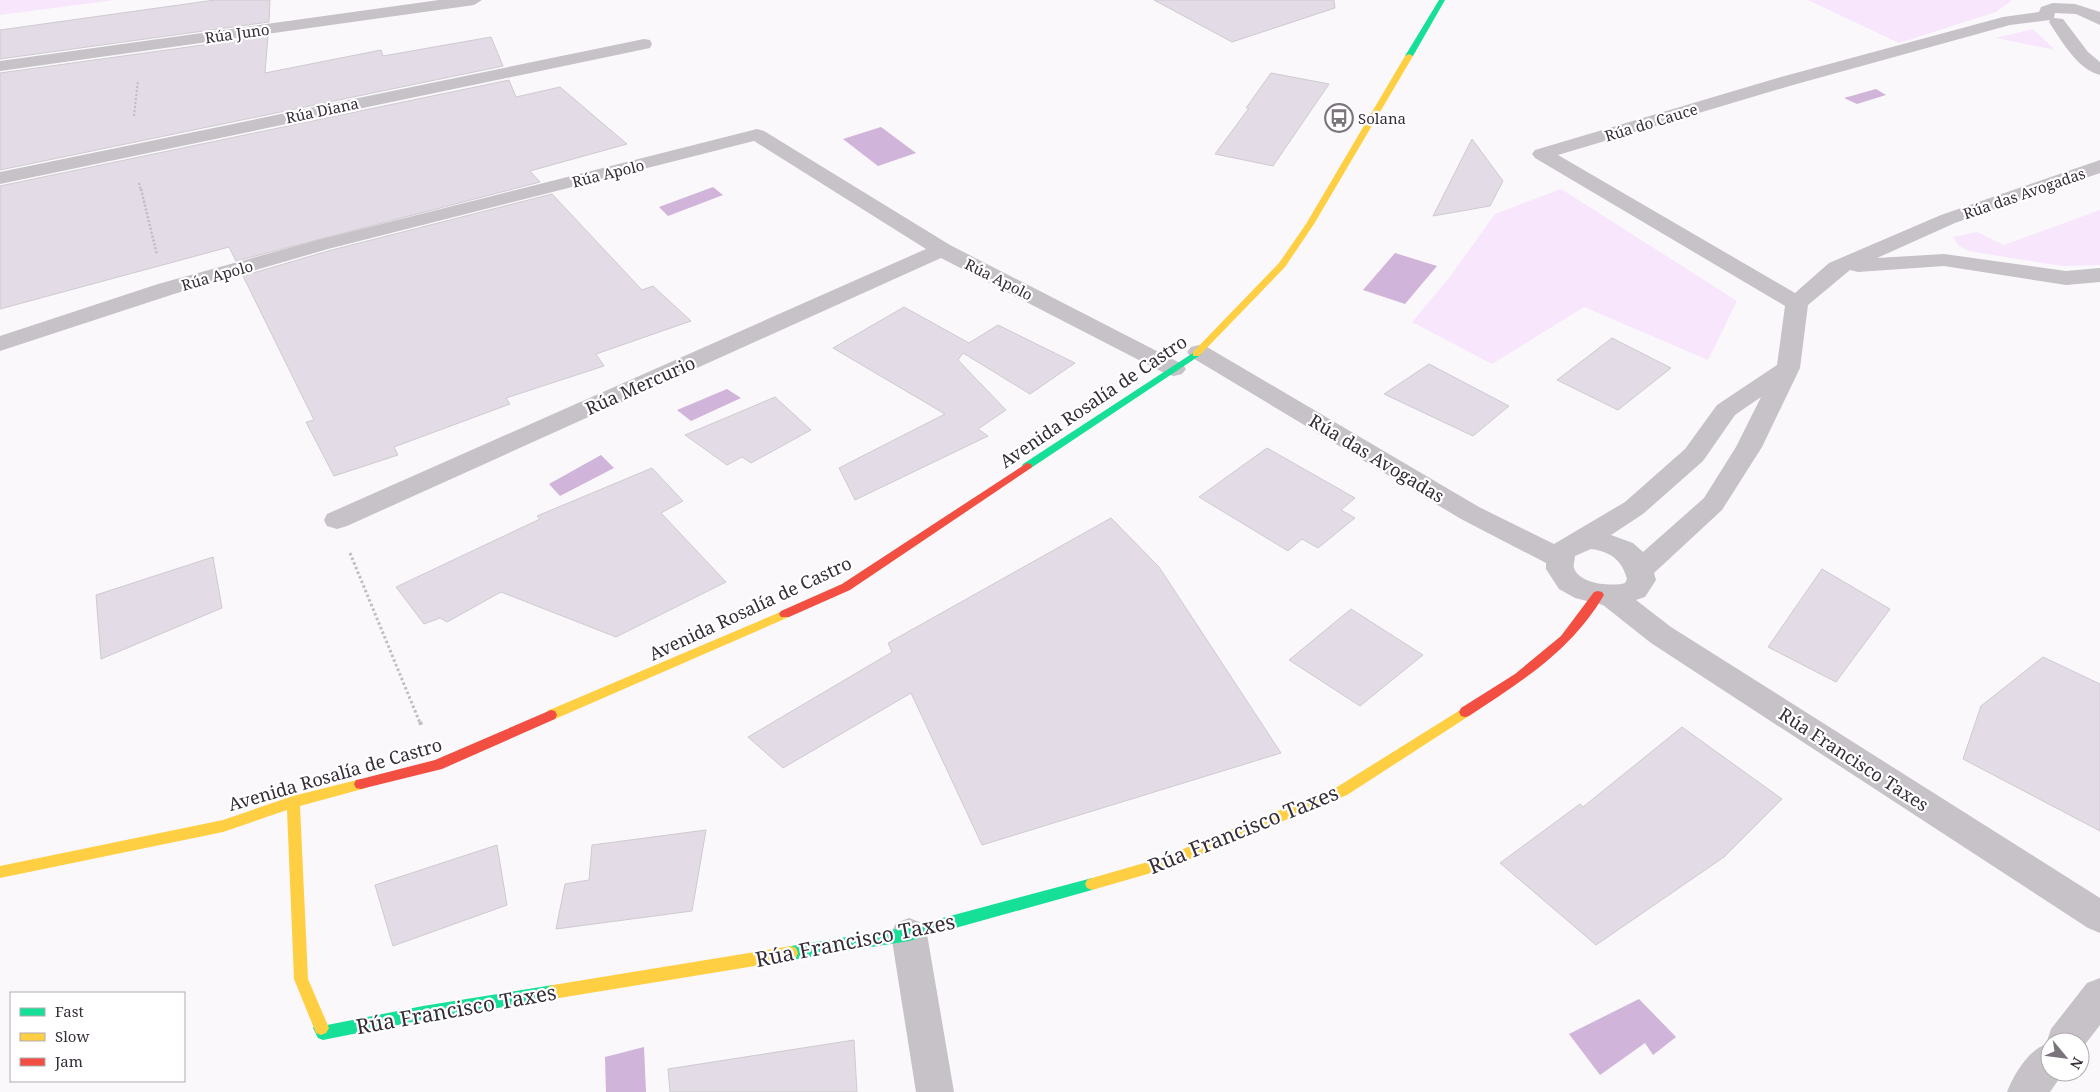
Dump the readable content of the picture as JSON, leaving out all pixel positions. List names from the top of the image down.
{
  "streets": {
    "street": [
      "Rúa Juno",
      "Rúa Diana",
      "Rúa do Cauce",
      "Rúa Apolo",
      "Rúa das Avogadas",
      "Rúa Mercurio",
      "Avenida Rosalía de Castro",
      "Rúa Francisco Taxes"
    ]
  },
  "crossings": [
    ["Rúa do Cauce", "Rúa das Avogadas"],
    ["Rúa Apolo", "Rúa Mercurio"],
    ["Rúa Apolo", "Avenida Rosalía de Castro"],
    ["Rúa das Avogadas", "Avenida Rosalía de Castro"],
    ["Rúa das Avogadas", "Rúa Francisco Taxes"],
    ["Avenida Rosalía de Castro", "Rúa Francisco Taxes"]
  ],
  "places": {
    "bus stop": ["Solana"]
  },
  "legend": ["Fast", "Slow", "Jam"],
  "north": "bottom right"
}
